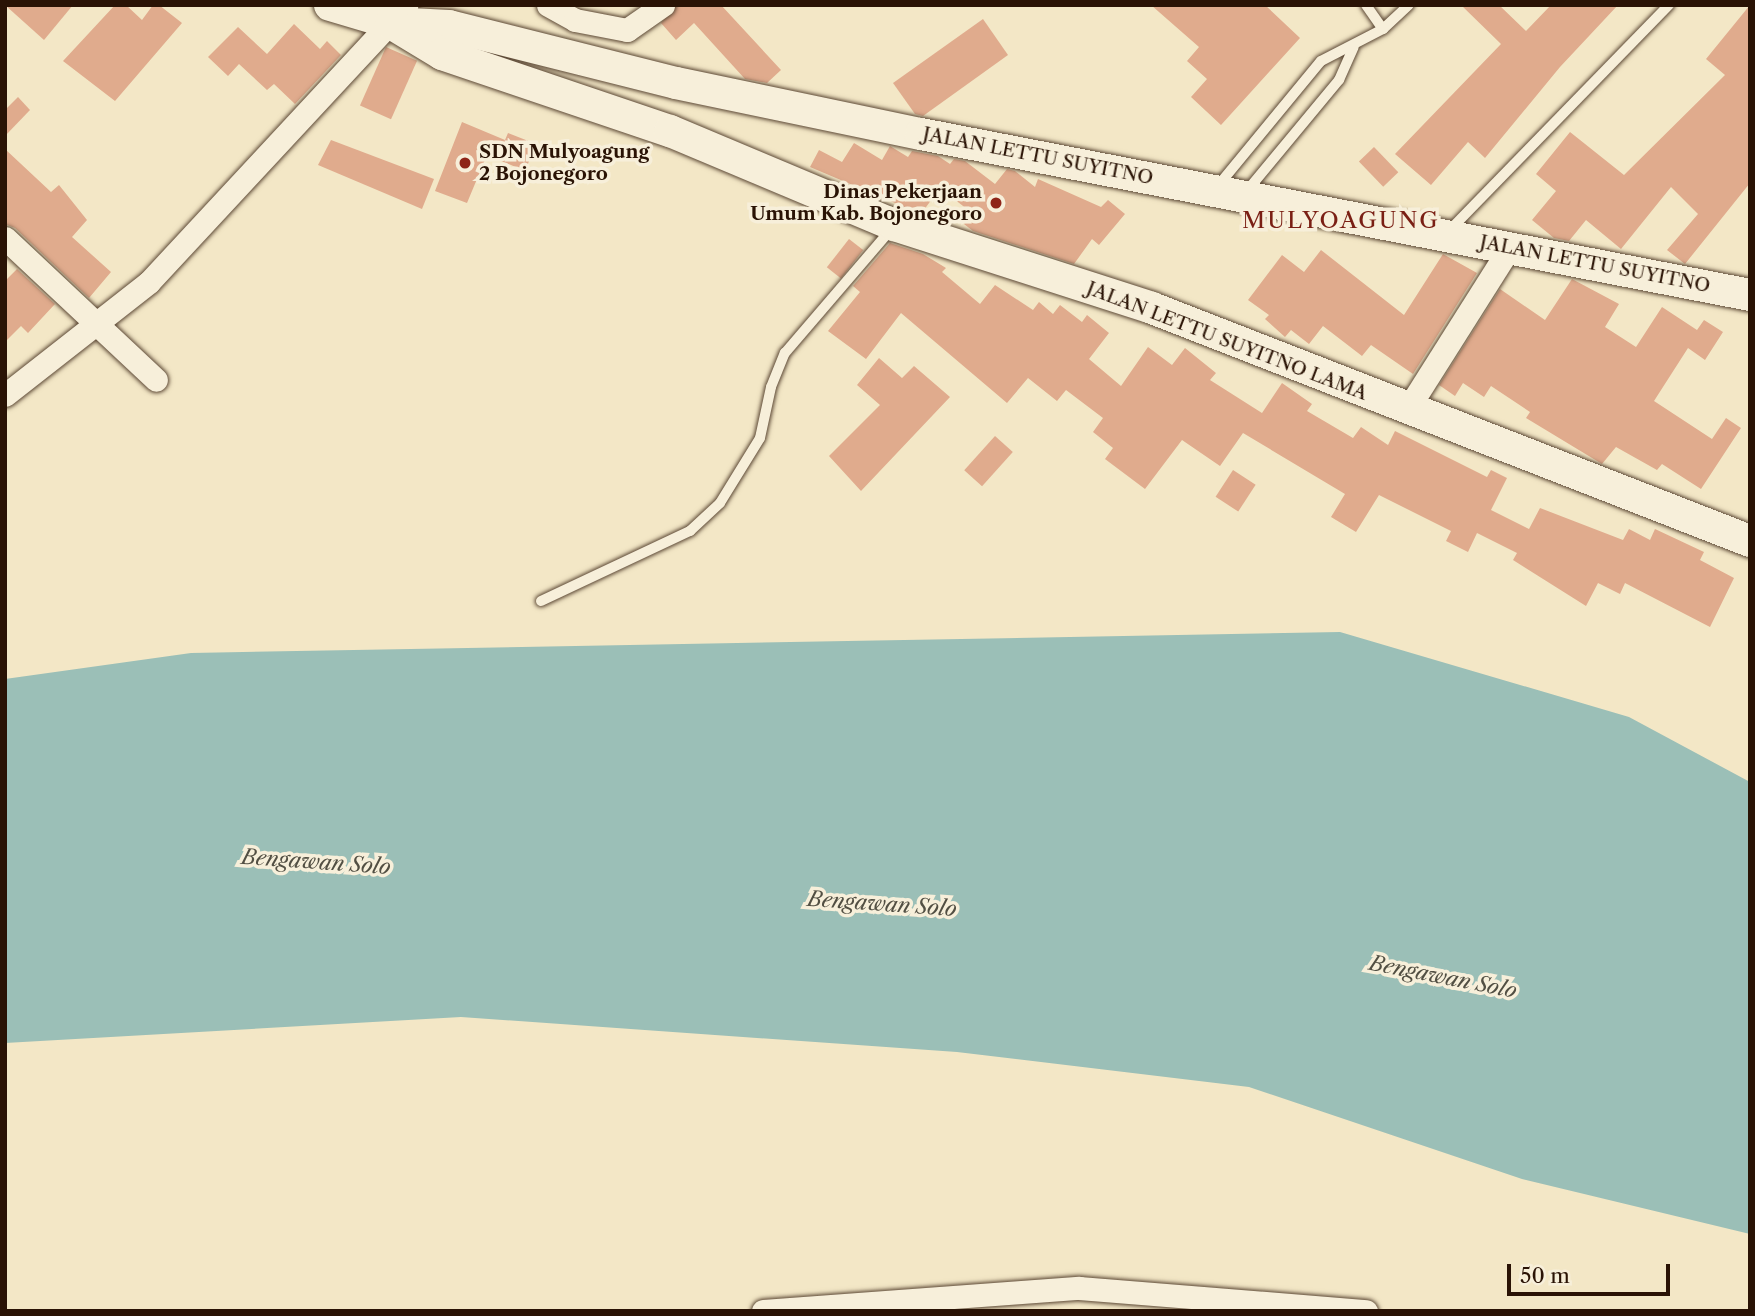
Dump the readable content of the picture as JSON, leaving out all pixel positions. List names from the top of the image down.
{
  "streets": {
    "main road": ["JALAN LETTU SUYITNO", "JALAN LETTU SUYITNO LAMA"]
  },
  "crossings": [
    ["JALAN LETTU SUYITNO", "JALAN LETTU SUYITNO LAMA"]
  ],
  "districts": ["MULYOAGUNG"],
  "water": ["Bengawan Solo"],
  "places": ["SDN Mulyoagung 2 Bojonegoro", "Dinas Pekerjaan Umum Kab. Bojonegoro"],
  "scale_bar": "50 m"
}
